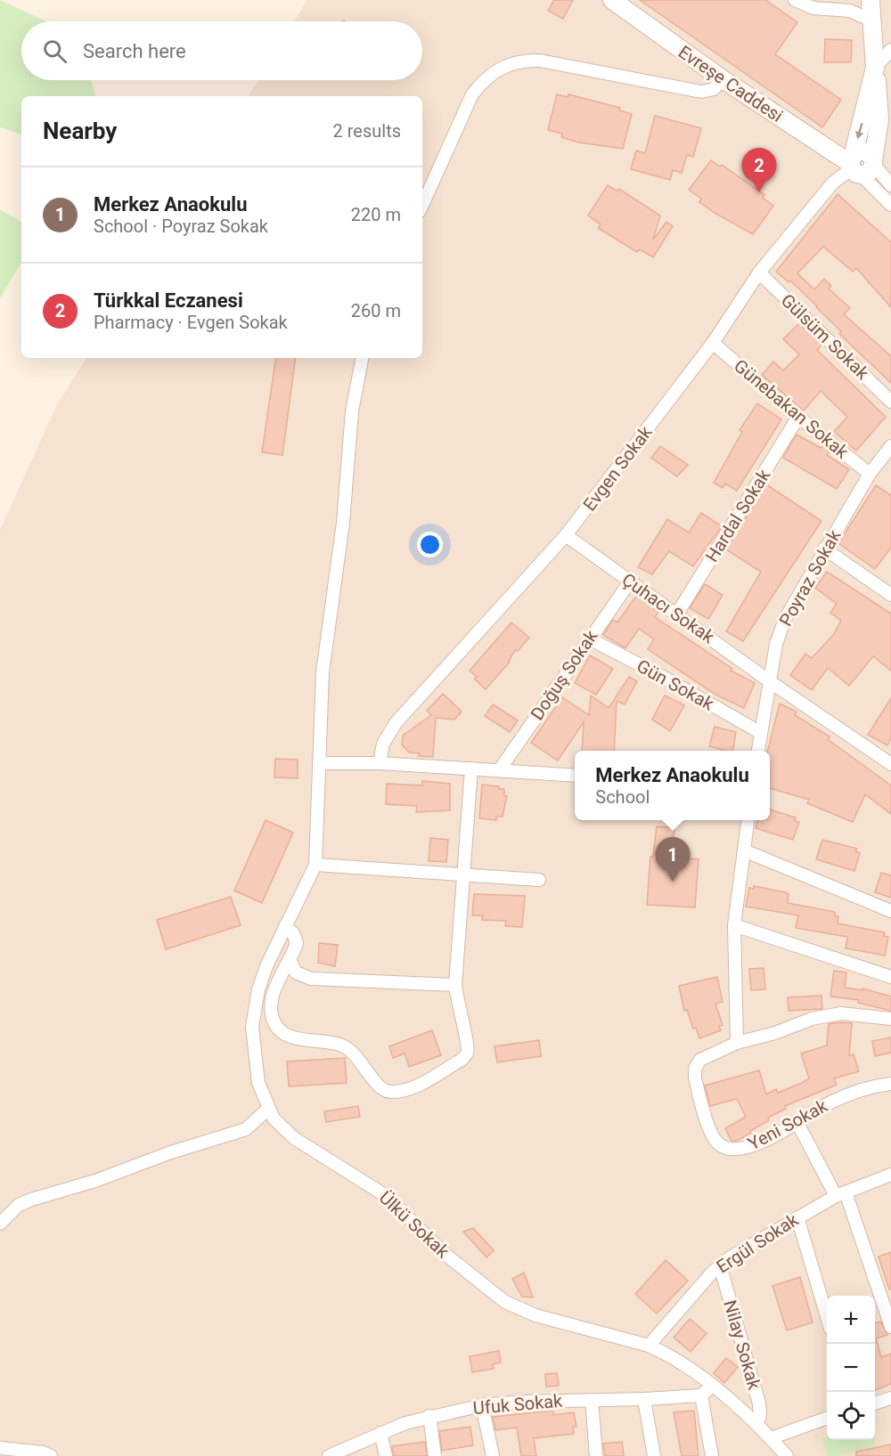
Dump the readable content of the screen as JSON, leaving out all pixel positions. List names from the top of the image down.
{
  "streets": {
    "main road": ["Evreşe Caddesi"],
    "street": [
      "Gülsüm Sokak",
      "Günebakan Sokak",
      "Evgen Sokak",
      "Hardal Sokak",
      "Poyraz Sokak",
      "Çuhacı Sokak",
      "Doğuş Sokak",
      "Gün Sokak",
      "Yeni Sokak",
      "Ülkü Sokak",
      "Ergül Sokak",
      "Nilay Sokak",
      "Ufuk Sokak"
    ]
  },
  "crossings": [
    ["Evreşe Caddesi", "Evgen Sokak"],
    ["Gülsüm Sokak", "Evgen Sokak"],
    ["Günebakan Sokak", "Evgen Sokak"],
    ["Günebakan Sokak", "Hardal Sokak"],
    ["Günebakan Sokak", "Poyraz Sokak"],
    ["Evgen Sokak", "Çuhacı Sokak"],
    ["Hardal Sokak", "Çuhacı Sokak"],
    ["Poyraz Sokak", "Çuhacı Sokak"],
    ["Poyraz Sokak", "Gün Sokak"],
    ["Çuhacı Sokak", "Doğuş Sokak"],
    ["Doğuş Sokak", "Gün Sokak"],
    ["Ülkü Sokak", "Ergül Sokak"],
    ["Ülkü Sokak", "Nilay Sokak"],
    ["Ergül Sokak", "Nilay Sokak"]
  ],
  "page": {
    "search": "Search here",
    "heading": ["Nearby", "2 results"],
    "pins": ["2", "1"],
    "list": [
      {
        "mark": "1",
        "name": "Merkez Anaokulu",
        "note": "School · Poyraz Sokak",
        "value": "220 m"
      },
      {
        "mark": "2",
        "name": "Türkkal Eczanesi",
        "note": "Pharmacy · Evgen Sokak",
        "value": "260 m"
      }
    ],
    "popup": ["Merkez Anaokulu", "School"],
    "map_buttons": ["+", "−"]
  }
}
